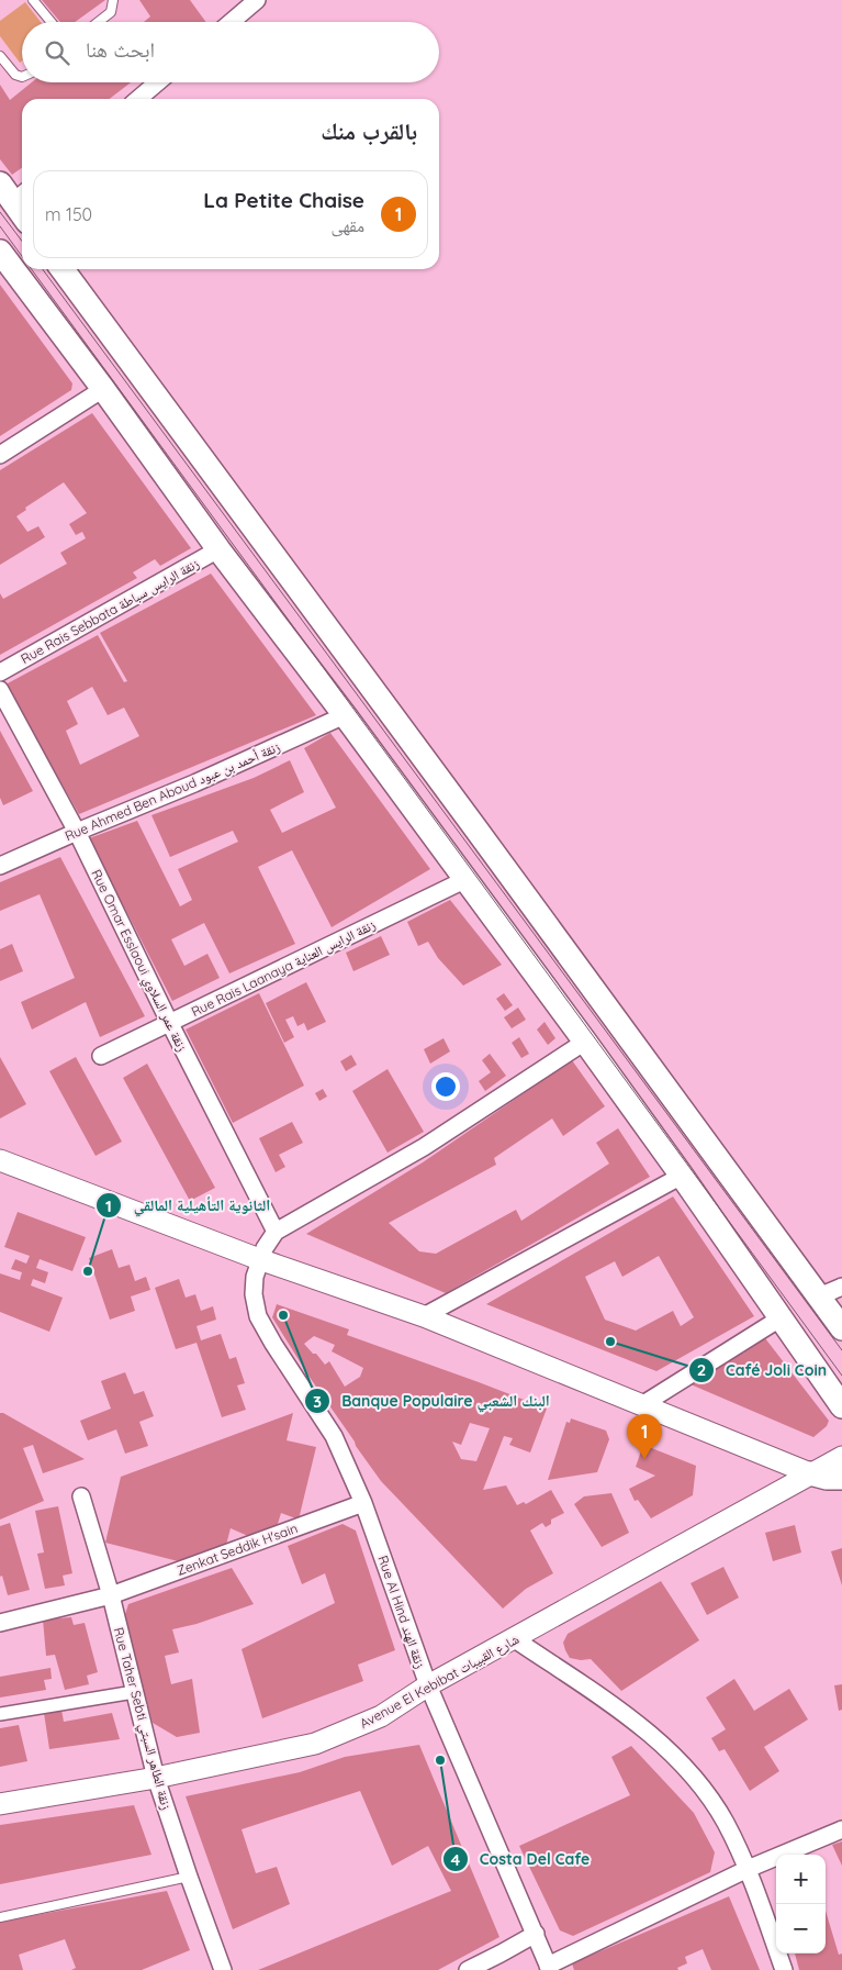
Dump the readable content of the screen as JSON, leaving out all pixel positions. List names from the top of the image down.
{
  "streets": {
    "street": [
      "Rue Rais Sebbata زنقة الرايس سباطة",
      "Rue Ahmed Ben Aboud زنقة أحمد بن عبود",
      "Rue Omar Esslaoui زنقة عمر السلاوي",
      "Rue Rais Laanaya زنقة الرايس العناية",
      "Zenkat Seddik H'sain",
      "Rue Al Hind زنقة الهند",
      "Avenue El Kebibat شارع القبيبات",
      "Rue Taher Sebti زنقة الطاهر السبتي"
    ]
  },
  "crossings": [
    ["Rue Ahmed Ben Aboud زنقة أحمد بن عبود", "Rue Omar Esslaoui زنقة عمر السلاوي"],
    ["Rue Omar Esslaoui زنقة عمر السلاوي", "Rue Rais Laanaya زنقة الرايس العناية"],
    ["Zenkat Seddik H'sain", "Rue Al Hind زنقة الهند"],
    ["Zenkat Seddik H'sain", "Rue Taher Sebti زنقة الطاهر السبتي"],
    ["Rue Al Hind زنقة الهند", "Avenue El Kebibat شارع القبيبات"],
    ["Avenue El Kebibat شارع القبيبات", "Rue Taher Sebti زنقة الطاهر السبتي"]
  ],
  "places": [
    "الثانوية التأهيلية المالقي",
    "Banque Populaire البنك الشعبي",
    "Café Joli Coin",
    "Costa Del Cafe"
  ],
  "page": {
    "search": "ابحث هنا",
    "heading": "بالقرب منك",
    "list": [
      {
        "mark": "1",
        "name": "La Petite Chaise",
        "note": "مقهى",
        "value": "150 m"
      }
    ],
    "pins": "1",
    "map_buttons": ["+", "−"]
  }
}
